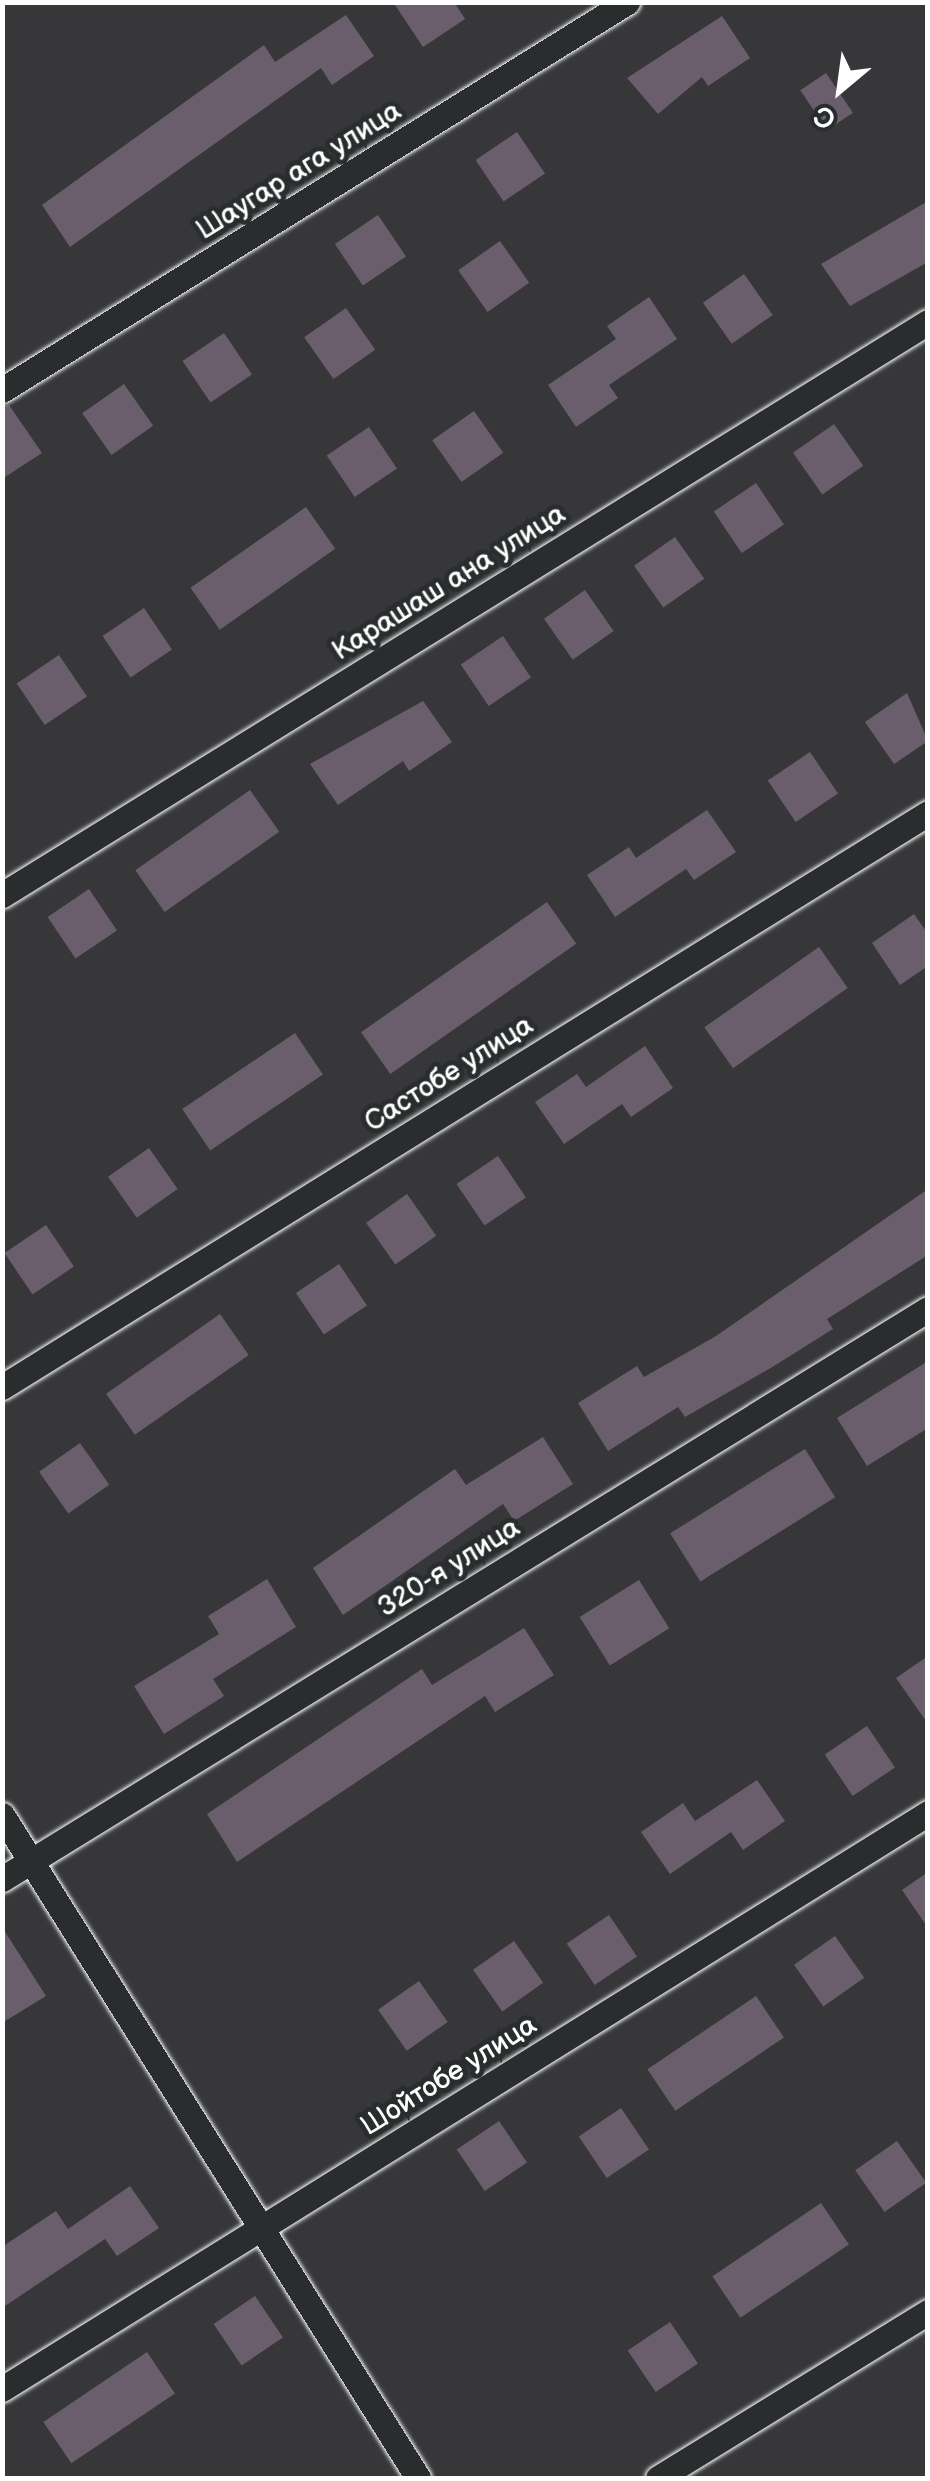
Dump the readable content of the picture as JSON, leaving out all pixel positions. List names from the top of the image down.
{
  "streets": {
    "street": [
      "Шаугар ага улица",
      "Карашаш ана улица",
      "Састобе улица",
      "320-я улица",
      "Шойтобе улица"
    ]
  },
  "north": "bottom left"
}
